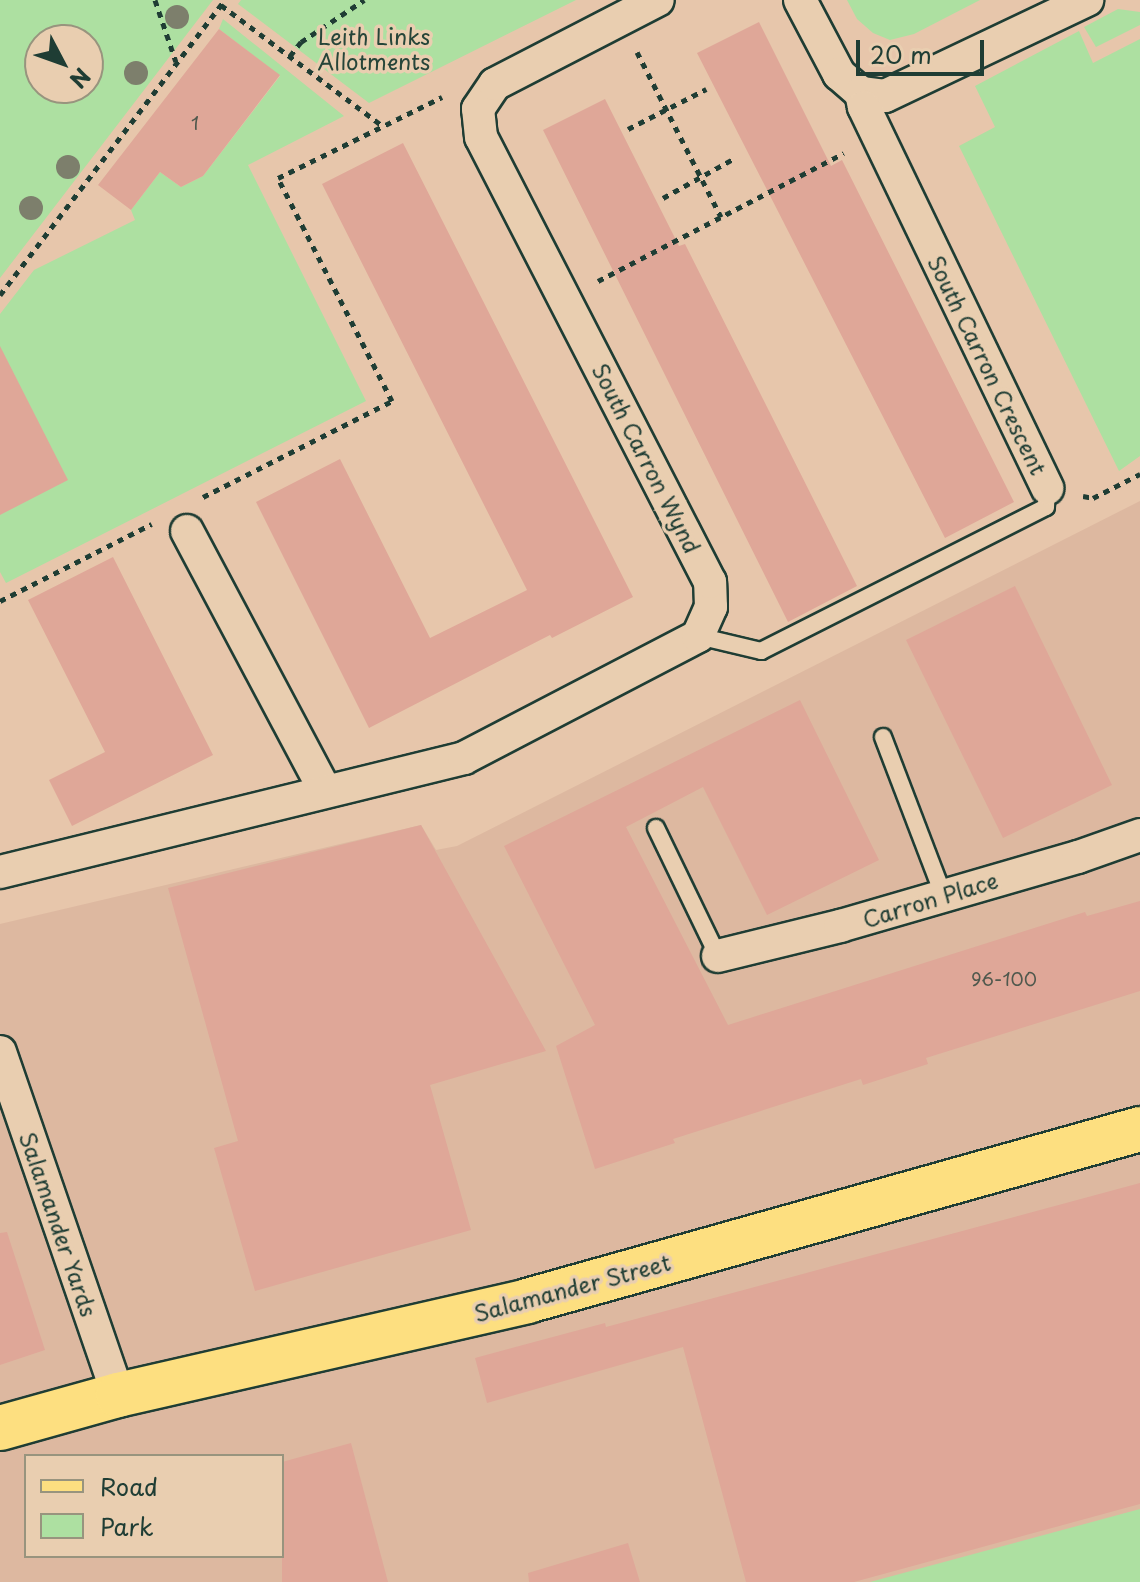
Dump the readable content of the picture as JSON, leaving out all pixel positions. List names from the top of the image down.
{
  "streets": {
    "main road": ["Salamander Street"],
    "street": [
      "South Carron Crescent",
      "South Carron Wynd",
      "Carron Place",
      "Salamander Yards"
    ]
  },
  "crossings": [
    ["South Carron Crescent", "South Carron Wynd"],
    ["Salamander Yards", "Salamander Street"]
  ],
  "parks": ["Leith Links Allotments"],
  "house_numbers": ["1", "96-100"],
  "legend": ["Road", "Park"],
  "scale_bar": "20 m",
  "north": "bottom right"
}
